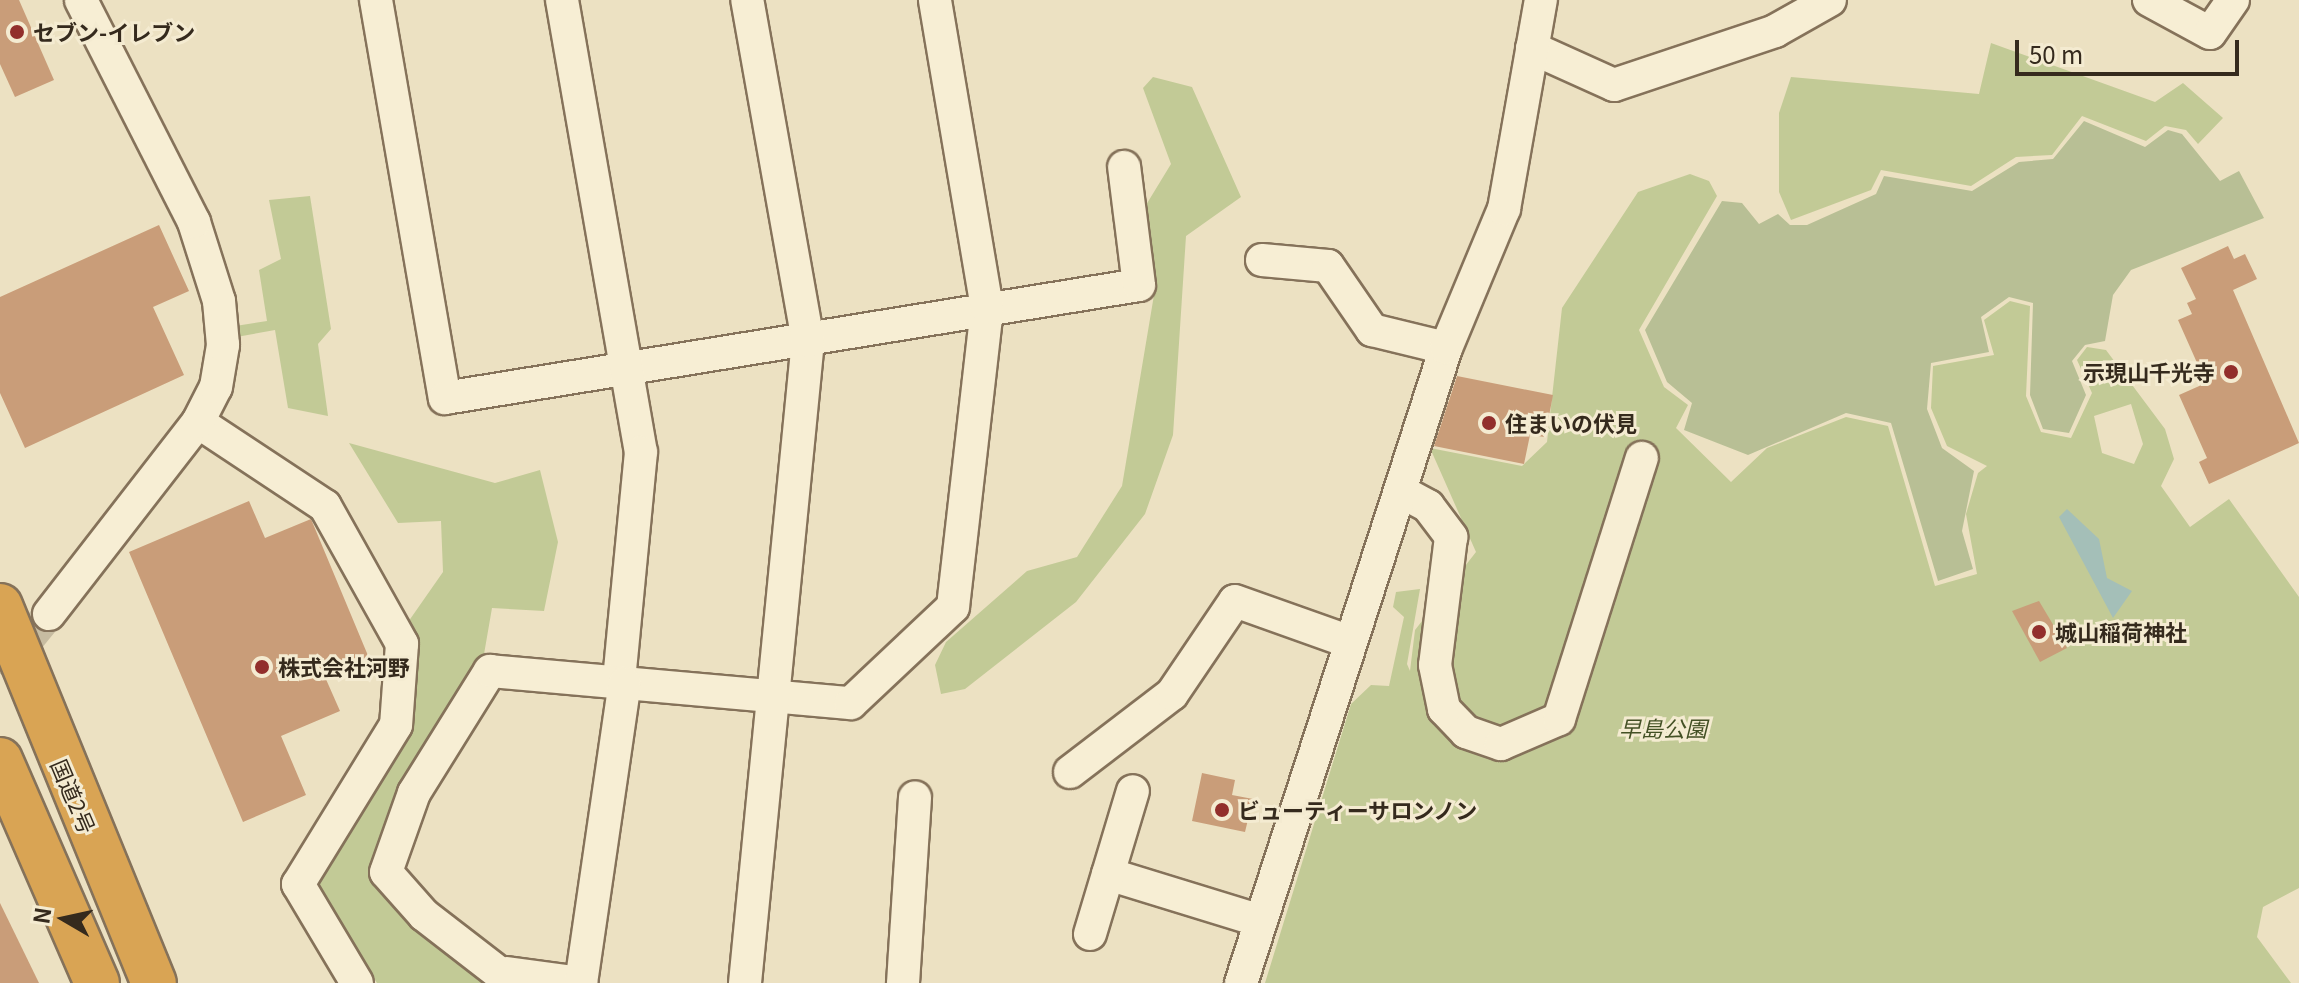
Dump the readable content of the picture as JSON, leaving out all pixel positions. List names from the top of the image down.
{
  "streets": {
    "highway": ["国道2号"]
  },
  "parks": ["早島公園"],
  "places": [
    "セブン-イレブン",
    "示現山千光寺",
    "住まいの伏見",
    "城山稲荷神社",
    "株式会社河野",
    "ビューティーサロンノン"
  ],
  "scale_bar": "50 m",
  "north": "left"
}
